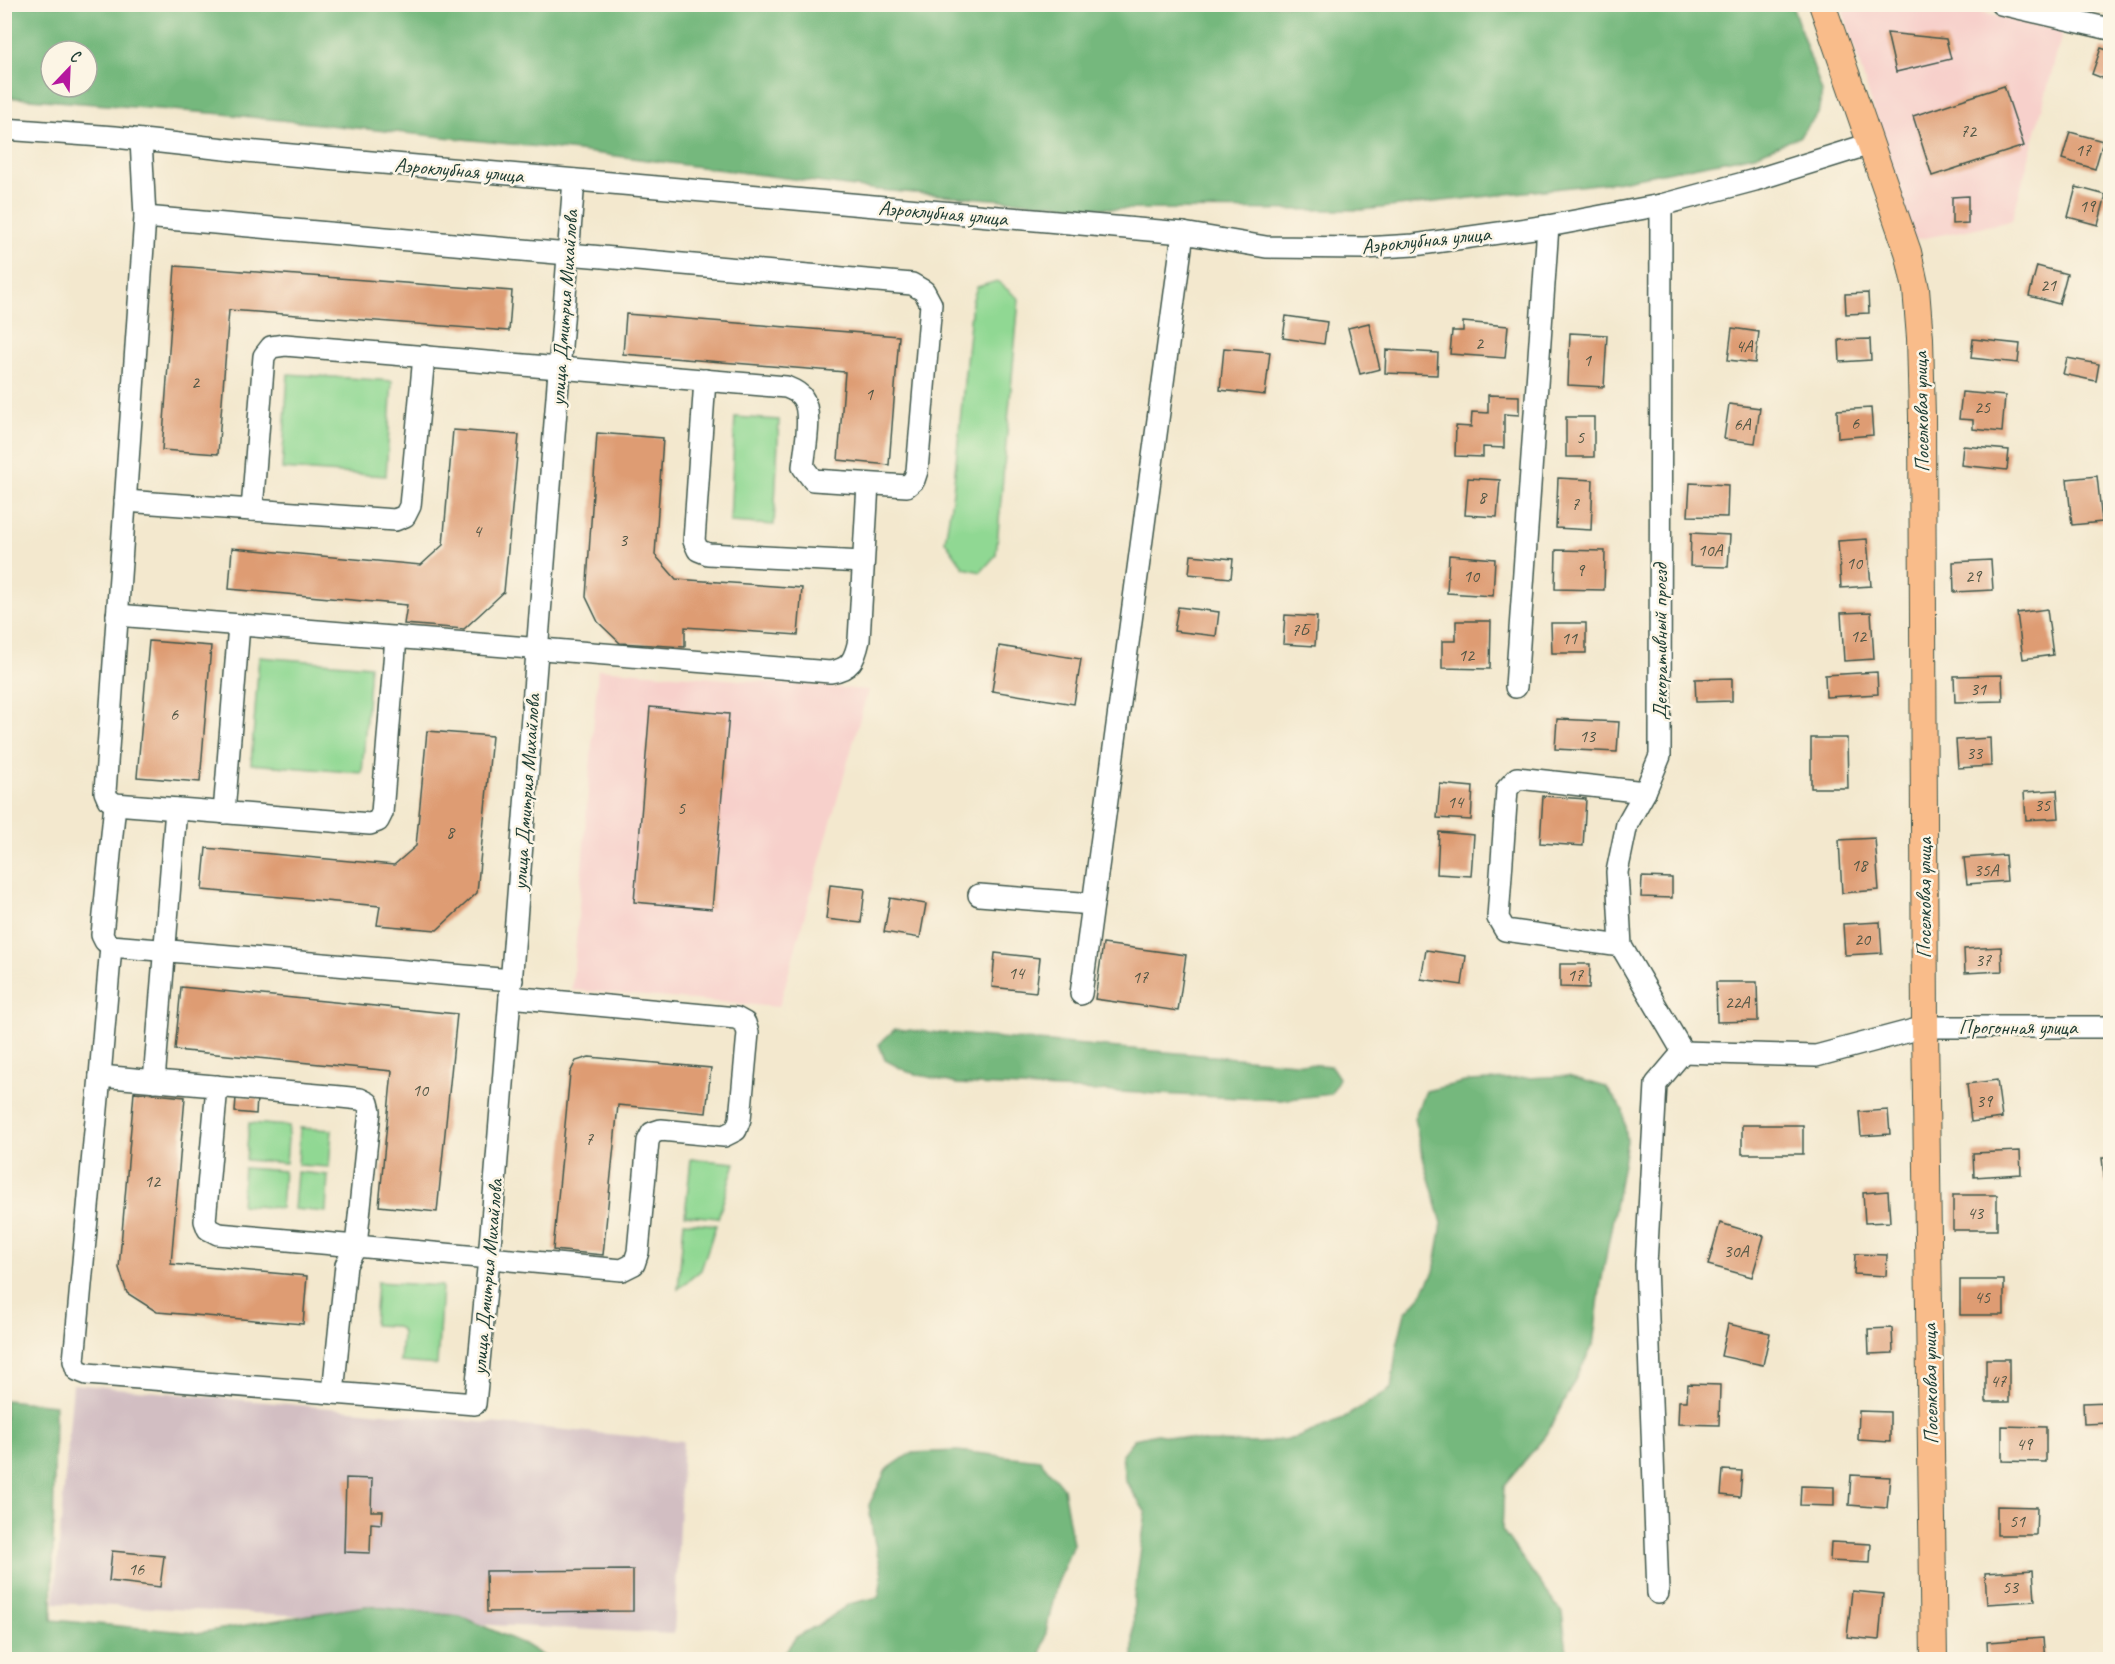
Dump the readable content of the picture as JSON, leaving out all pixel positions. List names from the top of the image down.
{
  "streets": {
    "main road": ["Поселковая улица"],
    "street": [
      "Аэроклубная улица",
      "улица Дмитрия Михайлова",
      "Декоративный проезд",
      "Прогонная улица"
    ]
  },
  "crossings": [
    ["Аэроклубная улица", "улица Дмитрия Михайлова"],
    ["Аэроклубная улица", "Поселковая улица"],
    ["Аэроклубная улица", "Декоративный проезд"],
    ["Поселковая улица", "Прогонная улица"],
    ["Декоративный проезд", "Прогонная улица"]
  ],
  "house_numbers": [
    "72",
    "17",
    "19",
    "21",
    "2",
    "4А",
    "1",
    "2",
    "1",
    "25",
    "6",
    "6А",
    "5",
    "8",
    "7",
    "4",
    "3",
    "10А",
    "10",
    "9",
    "10",
    "29",
    "7Б",
    "12",
    "11",
    "12",
    "31",
    "6",
    "13",
    "33",
    "14",
    "35",
    "5",
    "8",
    "18",
    "35А",
    "20",
    "37",
    "14",
    "17",
    "17",
    "22А",
    "10",
    "39",
    "7",
    "12",
    "43",
    "30А",
    "45",
    "47",
    "49",
    "51",
    "16",
    "53"
  ],
  "north": "top right"
}
